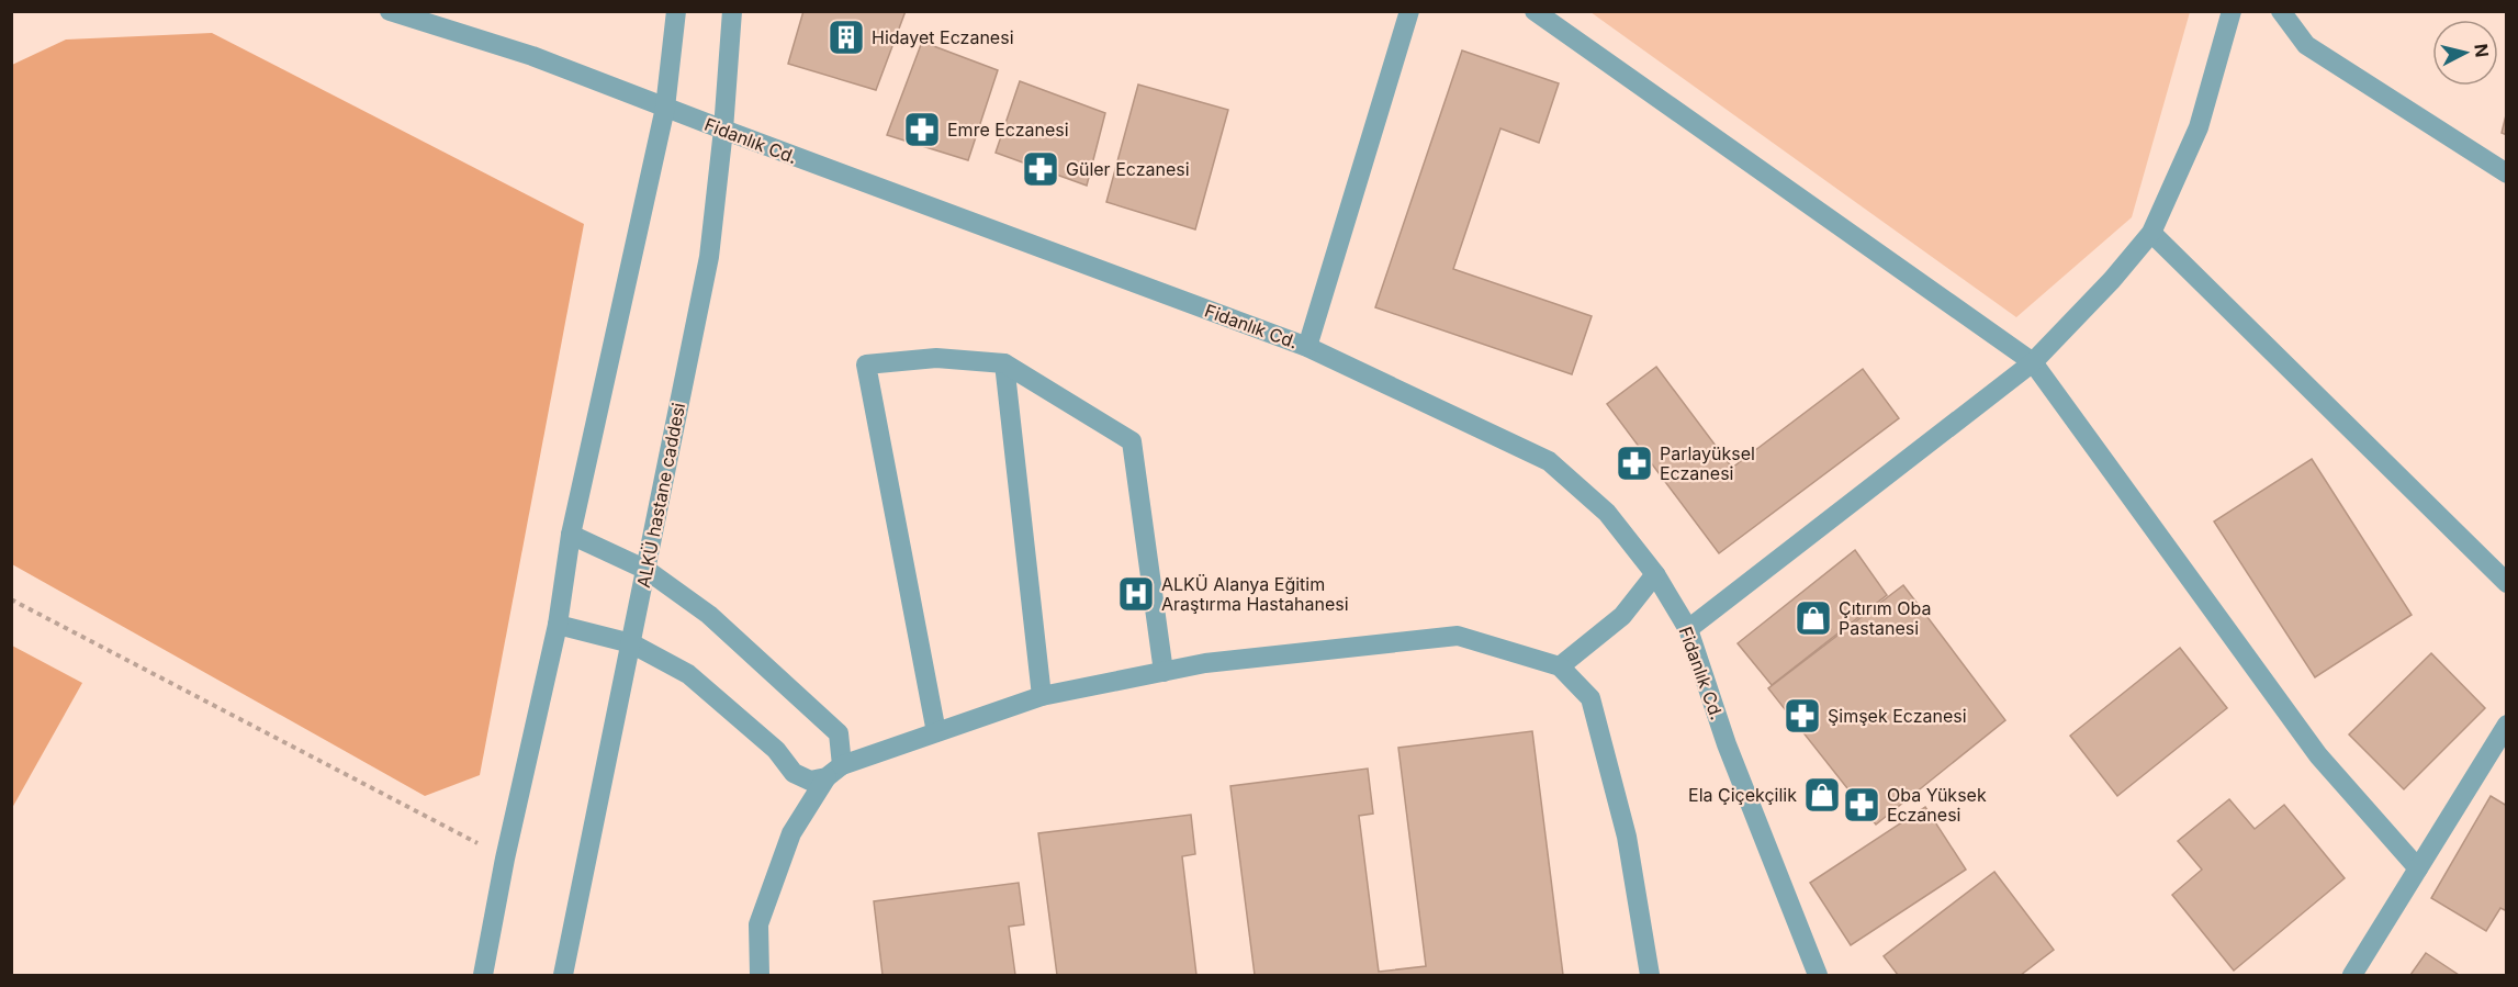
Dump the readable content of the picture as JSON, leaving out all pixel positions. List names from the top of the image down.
{
  "streets": {
    "street": ["Fidanlık Cd.", "ALKÜ hastane caddesi"]
  },
  "crossings": [
    ["Fidanlık Cd.", "ALKÜ hastane caddesi"]
  ],
  "places": {
    "building": ["Hidayet Eczanesi"],
    "pharmacy": [
      "Emre Eczanesi",
      "Güler Eczanesi",
      "Parlayüksel Eczanesi",
      "Şimşek Eczanesi",
      "Oba Yüksek Eczanesi"
    ],
    "hospital": ["ALKÜ Alanya Eğitim Araştırma Hastahanesi"],
    "shop": ["Çıtırım Oba Pastanesi", "Ela Çiçekçilik"]
  },
  "north": "right"
}
